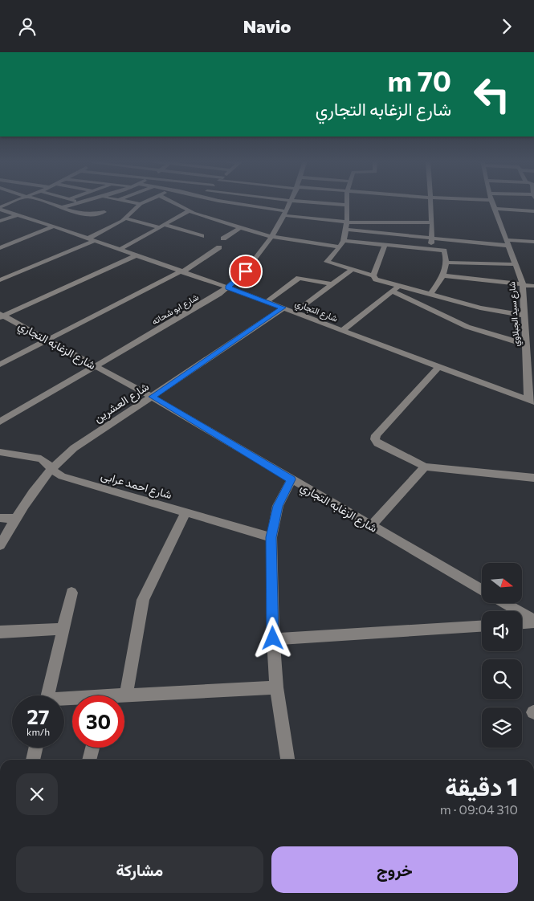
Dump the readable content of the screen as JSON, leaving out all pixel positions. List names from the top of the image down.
{
  "streets": {
    "street": [
      "شارع ابو شحاته",
      "شارع التجاري",
      "شارع سيد الجبلاوي",
      "شارع الزغابه التجاري",
      "شارع العشرين",
      "شارع احمد عرابى"
    ]
  },
  "crossings": [
    ["شارع ابو شحاته", "شارع التجاري"],
    ["شارع ابو شحاته", "شارع الزغابه التجاري"],
    ["شارع التجاري", "شارع سيد الجبلاوي"],
    ["شارع التجاري", "شارع العشرين"],
    ["شارع الزغابه التجاري", "شارع العشرين"],
    ["شارع العشرين", "شارع احمد عرابى"]
  ],
  "north": "right",
  "page": {
    "header": "Navio",
    "turn": ["70 m", "شارع الزغابه التجاري"],
    "speed": "27 km/h",
    "limit": "30",
    "heading": ["1 دقيقة", "310 m · 09:04"],
    "buttons": ["خروج", "مشاركة"]
  }
}
